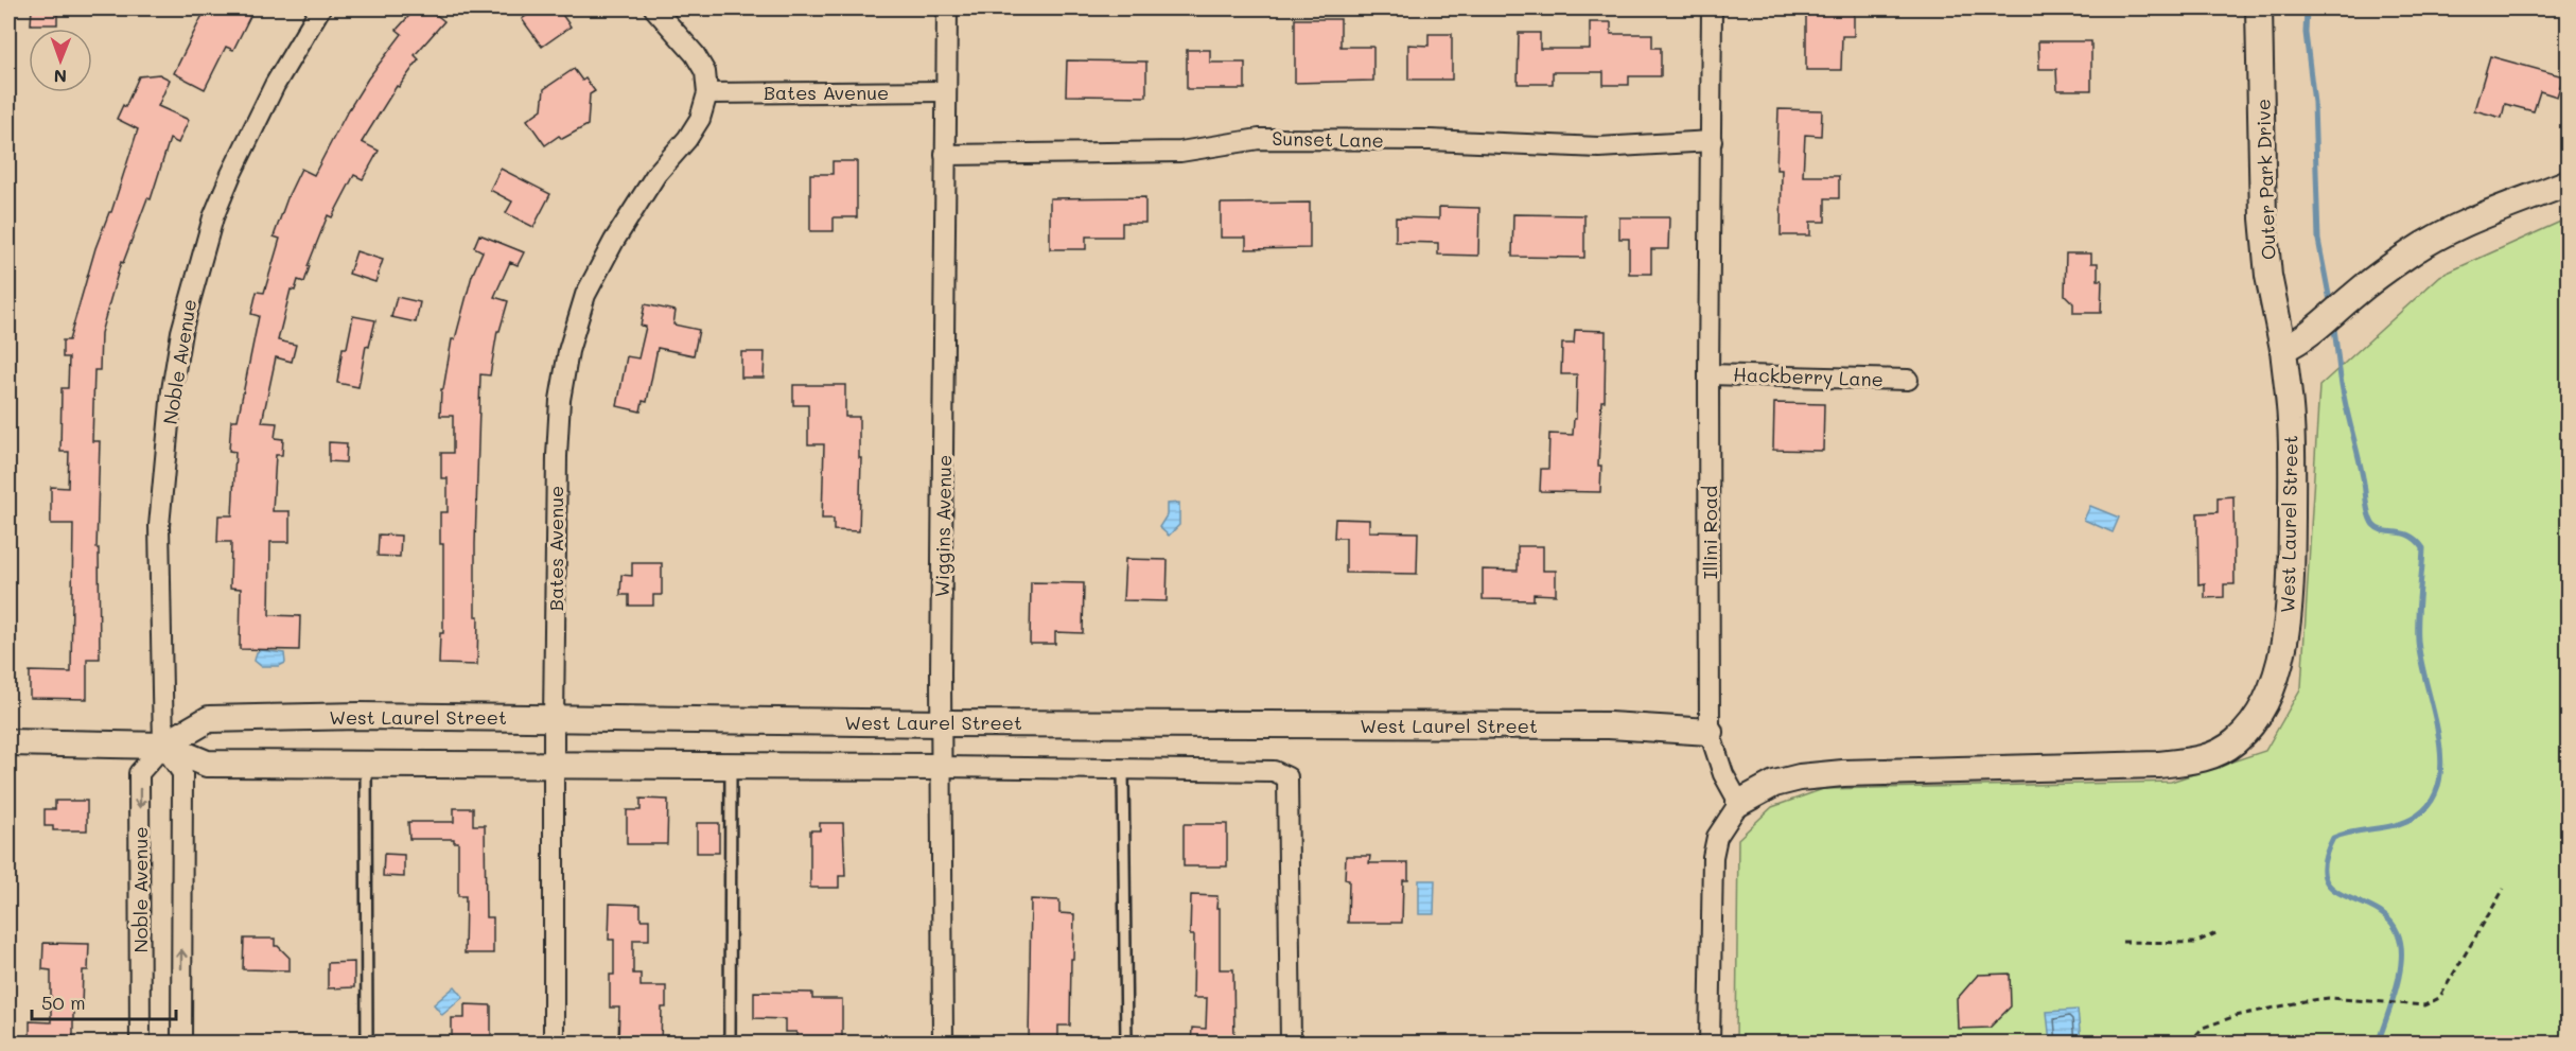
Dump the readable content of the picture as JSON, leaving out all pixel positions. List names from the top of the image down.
{
  "streets": {
    "street": [
      "Bates Avenue",
      "Sunset Lane",
      "Outer Park Drive",
      "Noble Avenue",
      "Hackberry Lane",
      "West Laurel Street",
      "Wiggins Avenue",
      "Illini Road"
    ]
  },
  "crossings": [
    ["Bates Avenue", "West Laurel Street"],
    ["Bates Avenue", "Wiggins Avenue"],
    ["Sunset Lane", "Wiggins Avenue"],
    ["Sunset Lane", "Illini Road"],
    ["Outer Park Drive", "West Laurel Street"],
    ["Noble Avenue", "West Laurel Street"],
    ["Hackberry Lane", "Illini Road"],
    ["West Laurel Street", "Wiggins Avenue"],
    ["West Laurel Street", "Illini Road"]
  ],
  "scale_bar": "50 m",
  "north": "bottom"
}
